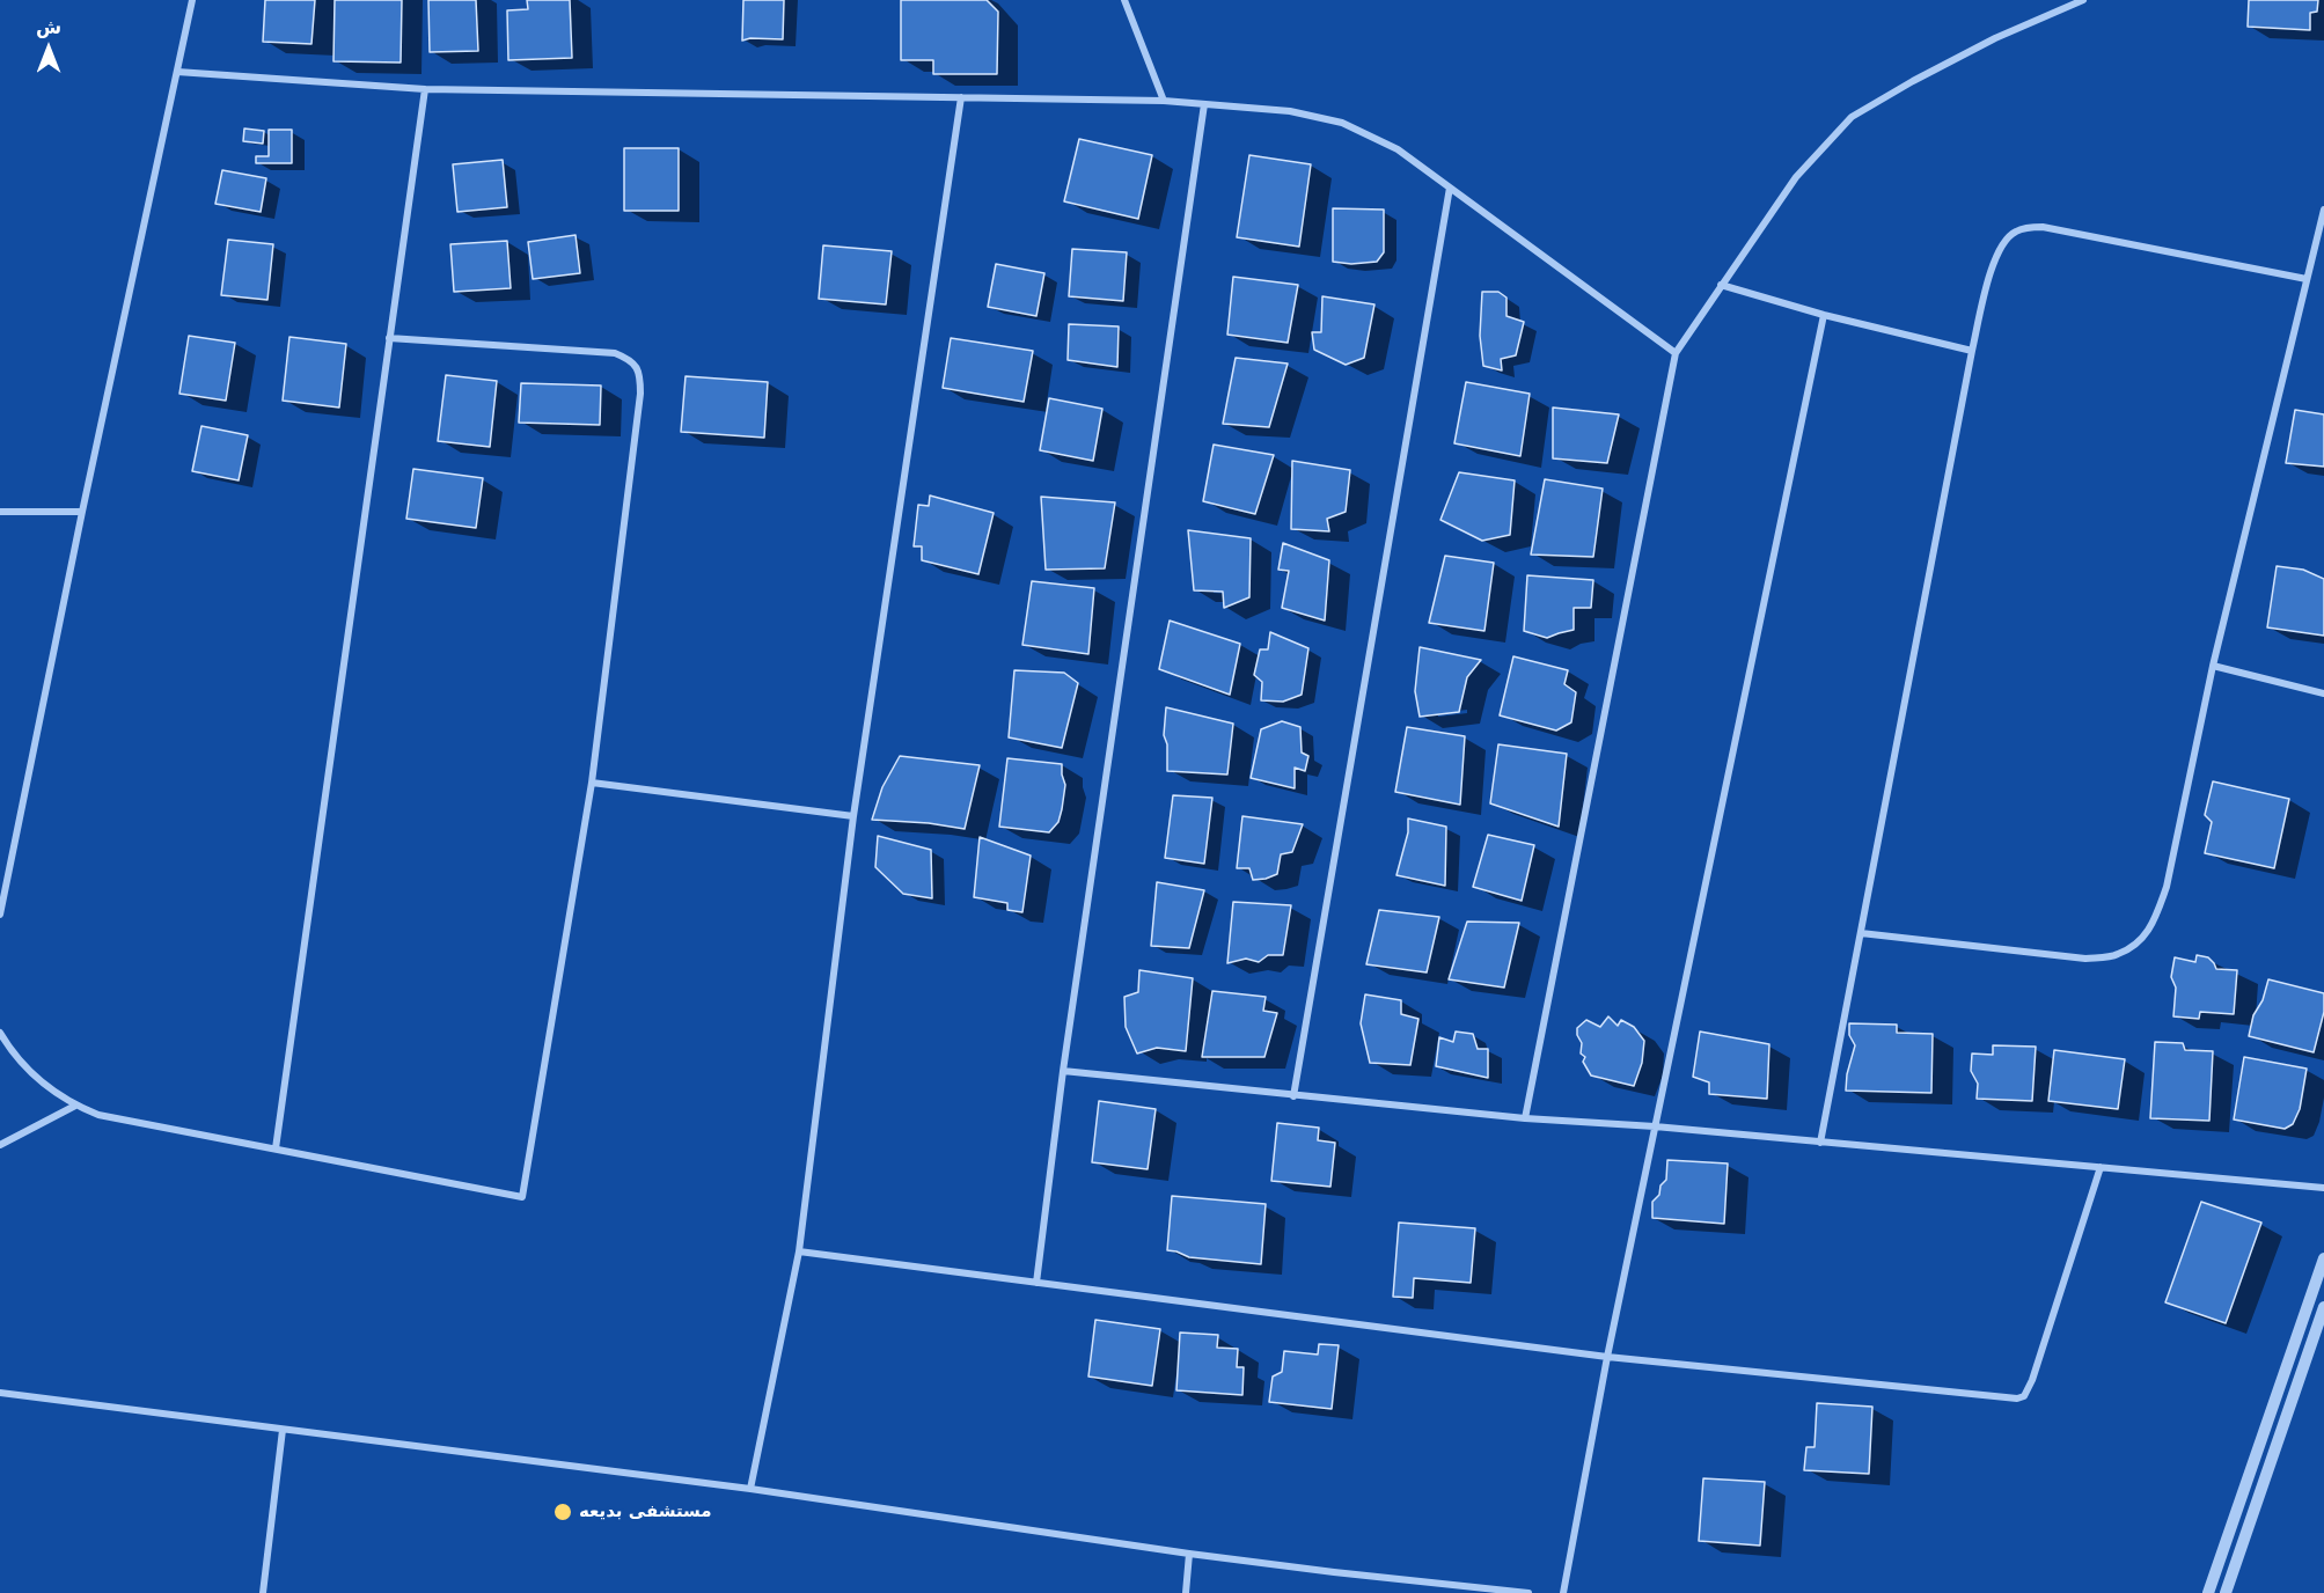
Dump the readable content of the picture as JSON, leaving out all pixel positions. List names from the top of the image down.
{
  "places": ["مستشفى بديعه"],
  "north": "top"
}
